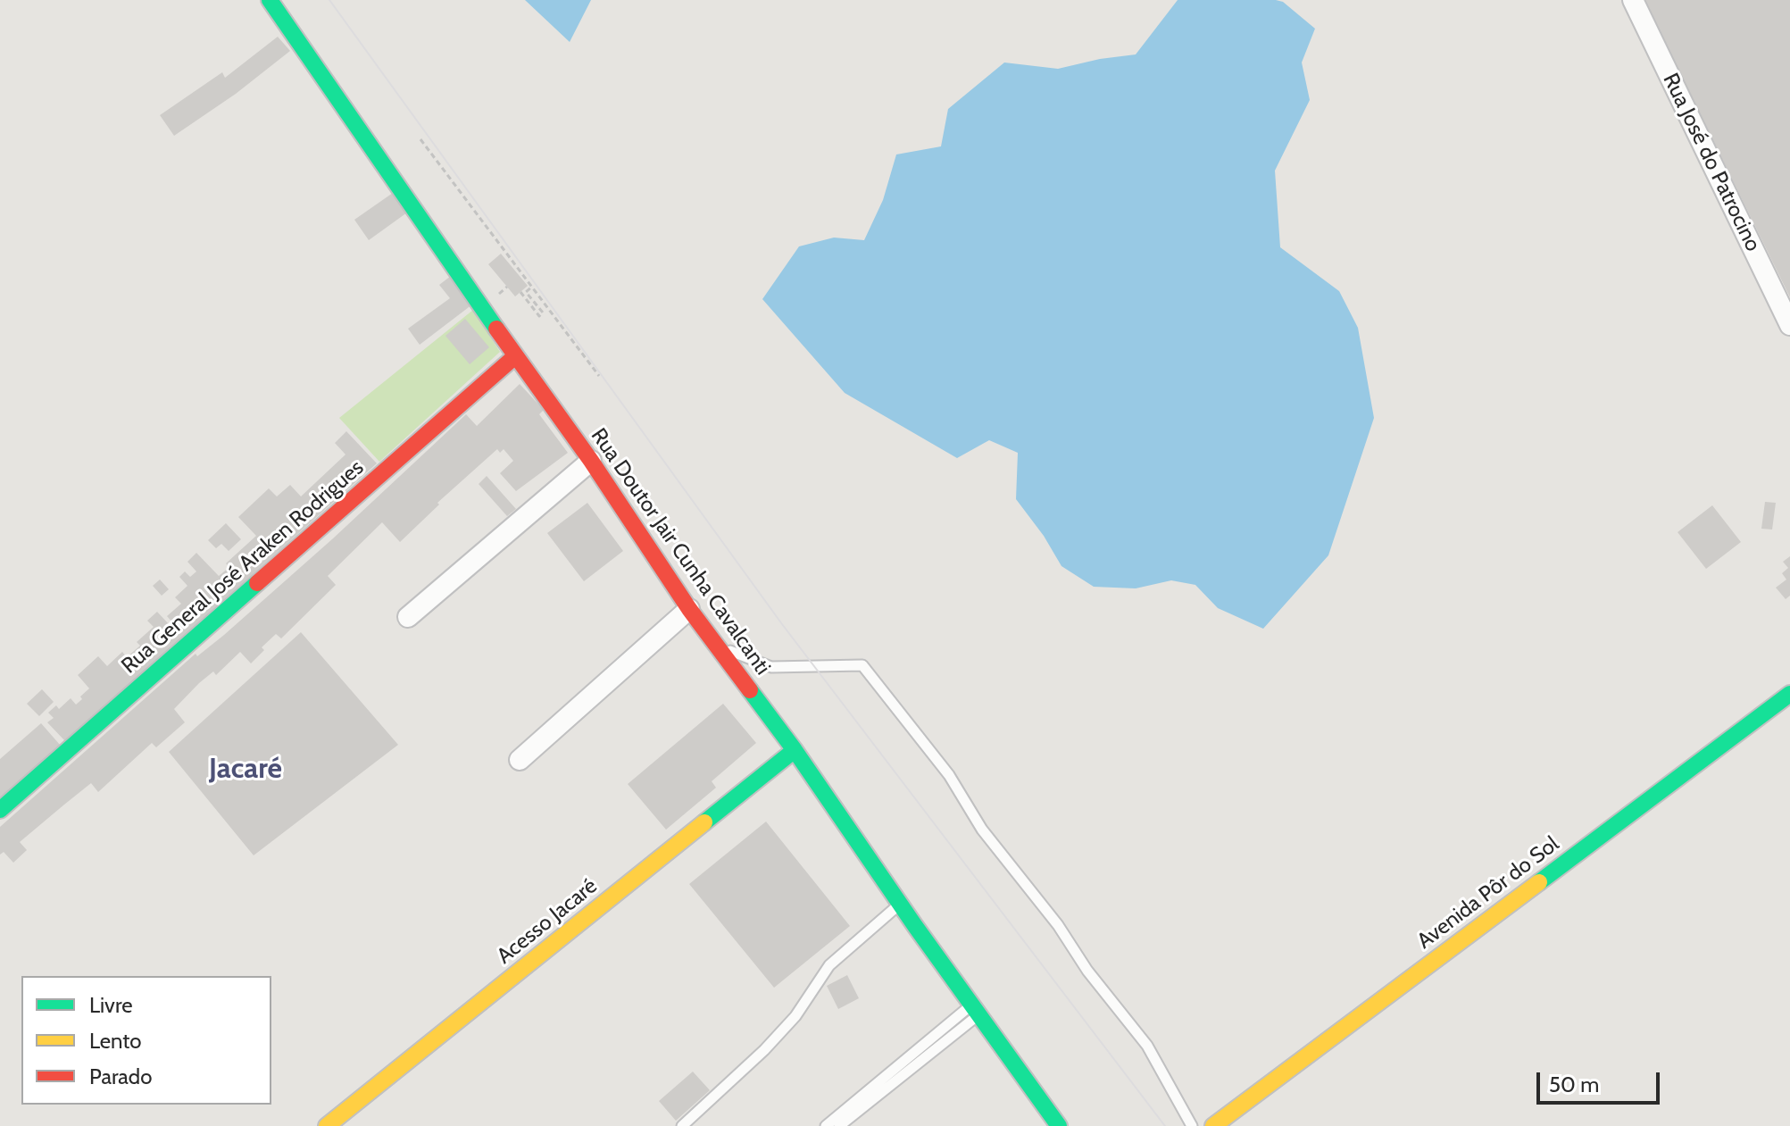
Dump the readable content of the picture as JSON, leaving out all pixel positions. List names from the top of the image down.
{
  "streets": {
    "street": [
      "Rua José do Patrocino",
      "Rua Doutor Jair Cunha Cavalcanti",
      "Rua General José Araken Rodrigues",
      "Avenida Pôr do Sol",
      "Acesso Jacaré"
    ]
  },
  "crossings": [
    ["Rua Doutor Jair Cunha Cavalcanti", "Rua General José Araken Rodrigues"],
    ["Rua Doutor Jair Cunha Cavalcanti", "Acesso Jacaré"]
  ],
  "districts": ["Jacaré"],
  "legend": ["Livre", "Lento", "Parado"],
  "scale_bar": "50 m"
}
